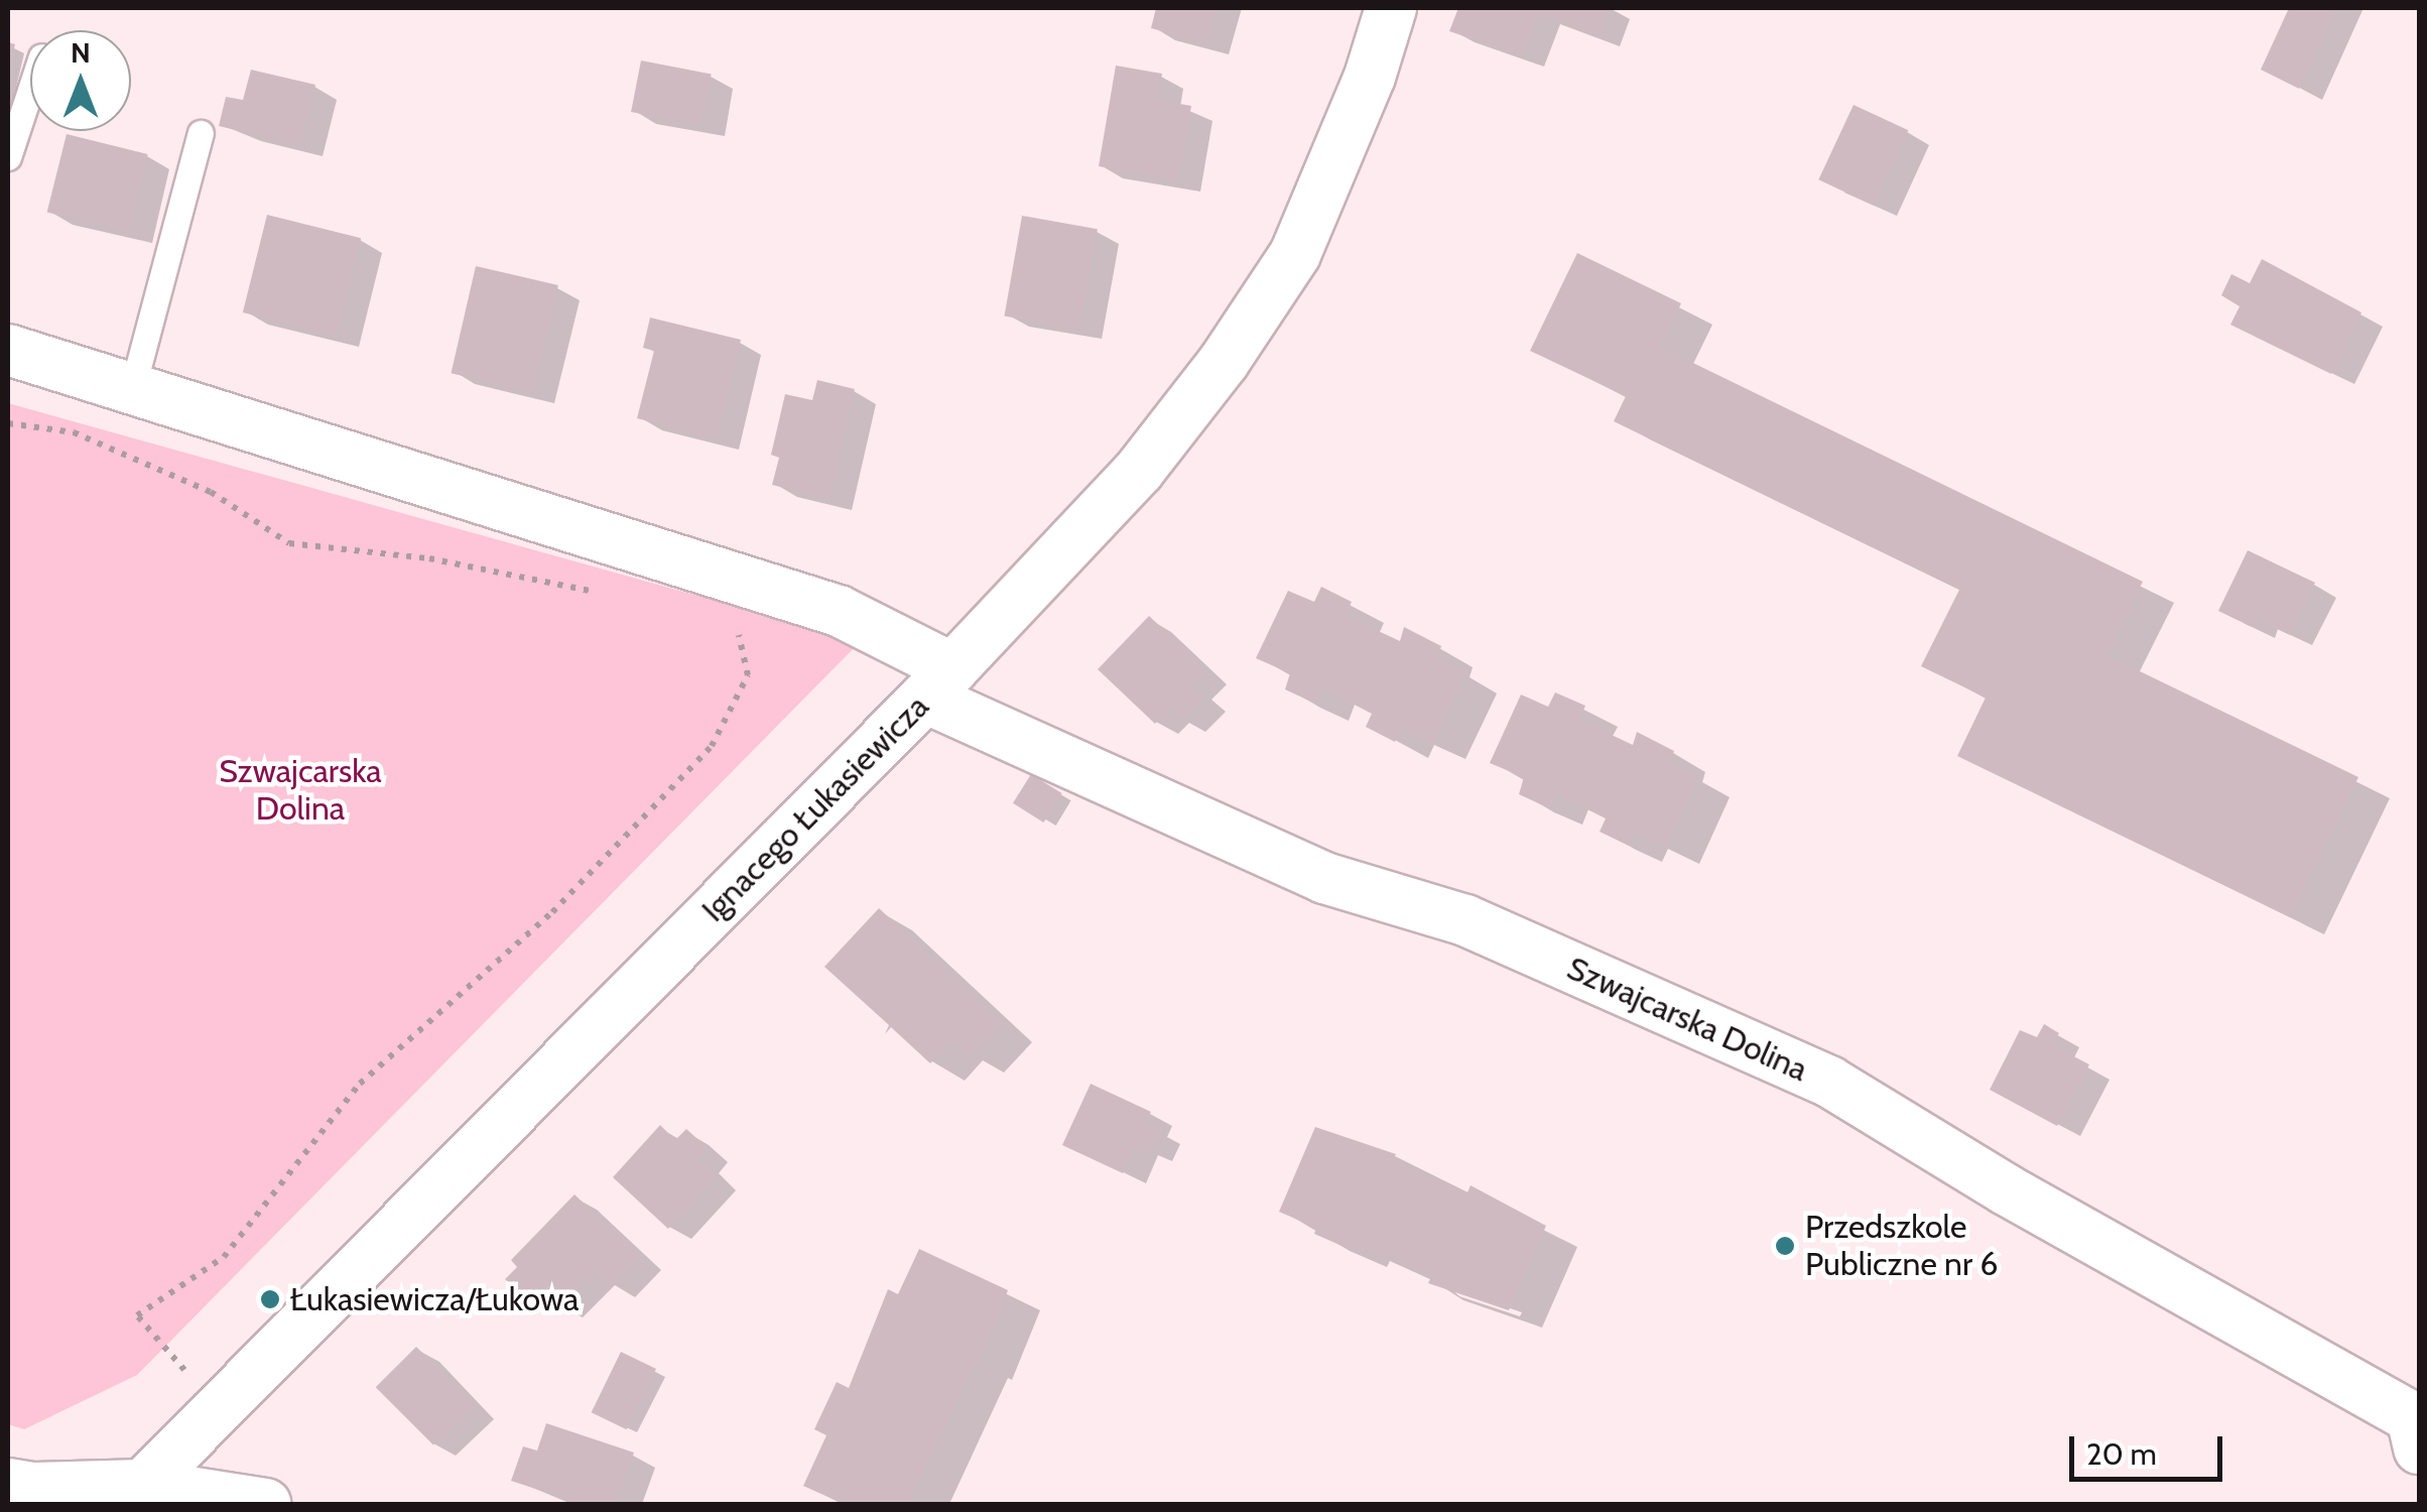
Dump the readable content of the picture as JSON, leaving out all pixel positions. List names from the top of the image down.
{
  "streets": {
    "street": ["Ignacego Łukasiewicza", "Szwajcarska Dolina"]
  },
  "crossings": [
    ["Ignacego Łukasiewicza", "Szwajcarska Dolina"]
  ],
  "parks": ["Szwajcarska Dolina"],
  "places": ["Przedszkole Publiczne nr 6", "Łukasiewicza/Łukowa"],
  "scale_bar": "20 m",
  "north": "top"
}
